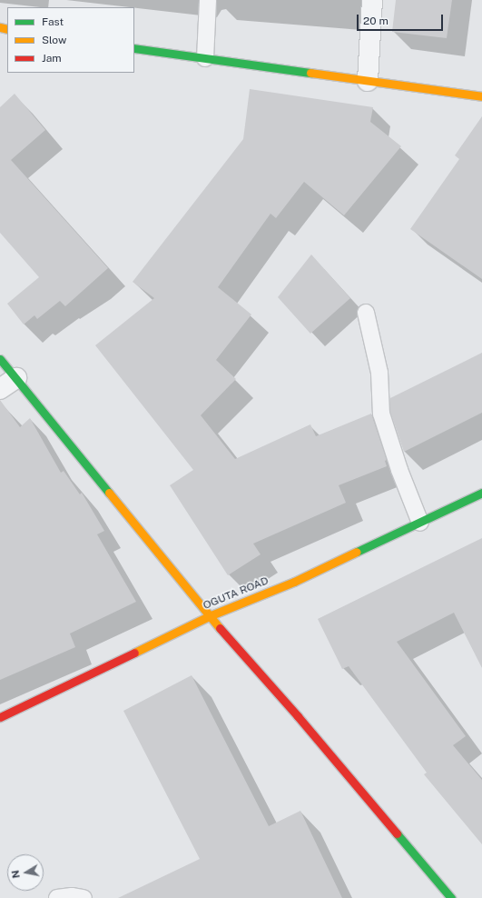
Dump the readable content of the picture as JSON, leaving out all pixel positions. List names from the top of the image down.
{
  "streets": {
    "street": ["OGUTA ROAD"]
  },
  "legend": ["Fast", "Slow", "Jam"],
  "scale_bar": "20 m",
  "north": "left"
}
